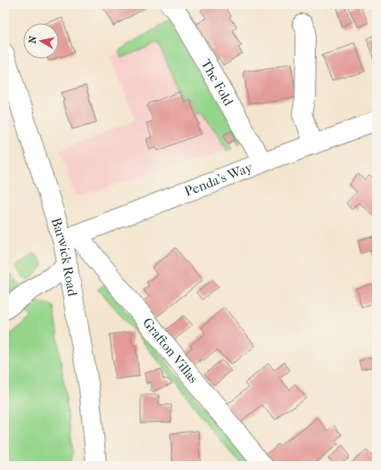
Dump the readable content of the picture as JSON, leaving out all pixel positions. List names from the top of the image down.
{
  "streets": {
    "street": [
      "The Fold",
      "Penda's Way",
      "Barwick Road",
      "Grafton Villas"
    ]
  },
  "crossings": [
    ["The Fold", "Penda's Way"],
    ["Penda's Way", "Barwick Road"],
    ["Penda's Way", "Grafton Villas"],
    ["Barwick Road", "Grafton Villas"]
  ],
  "north": "left"
}
